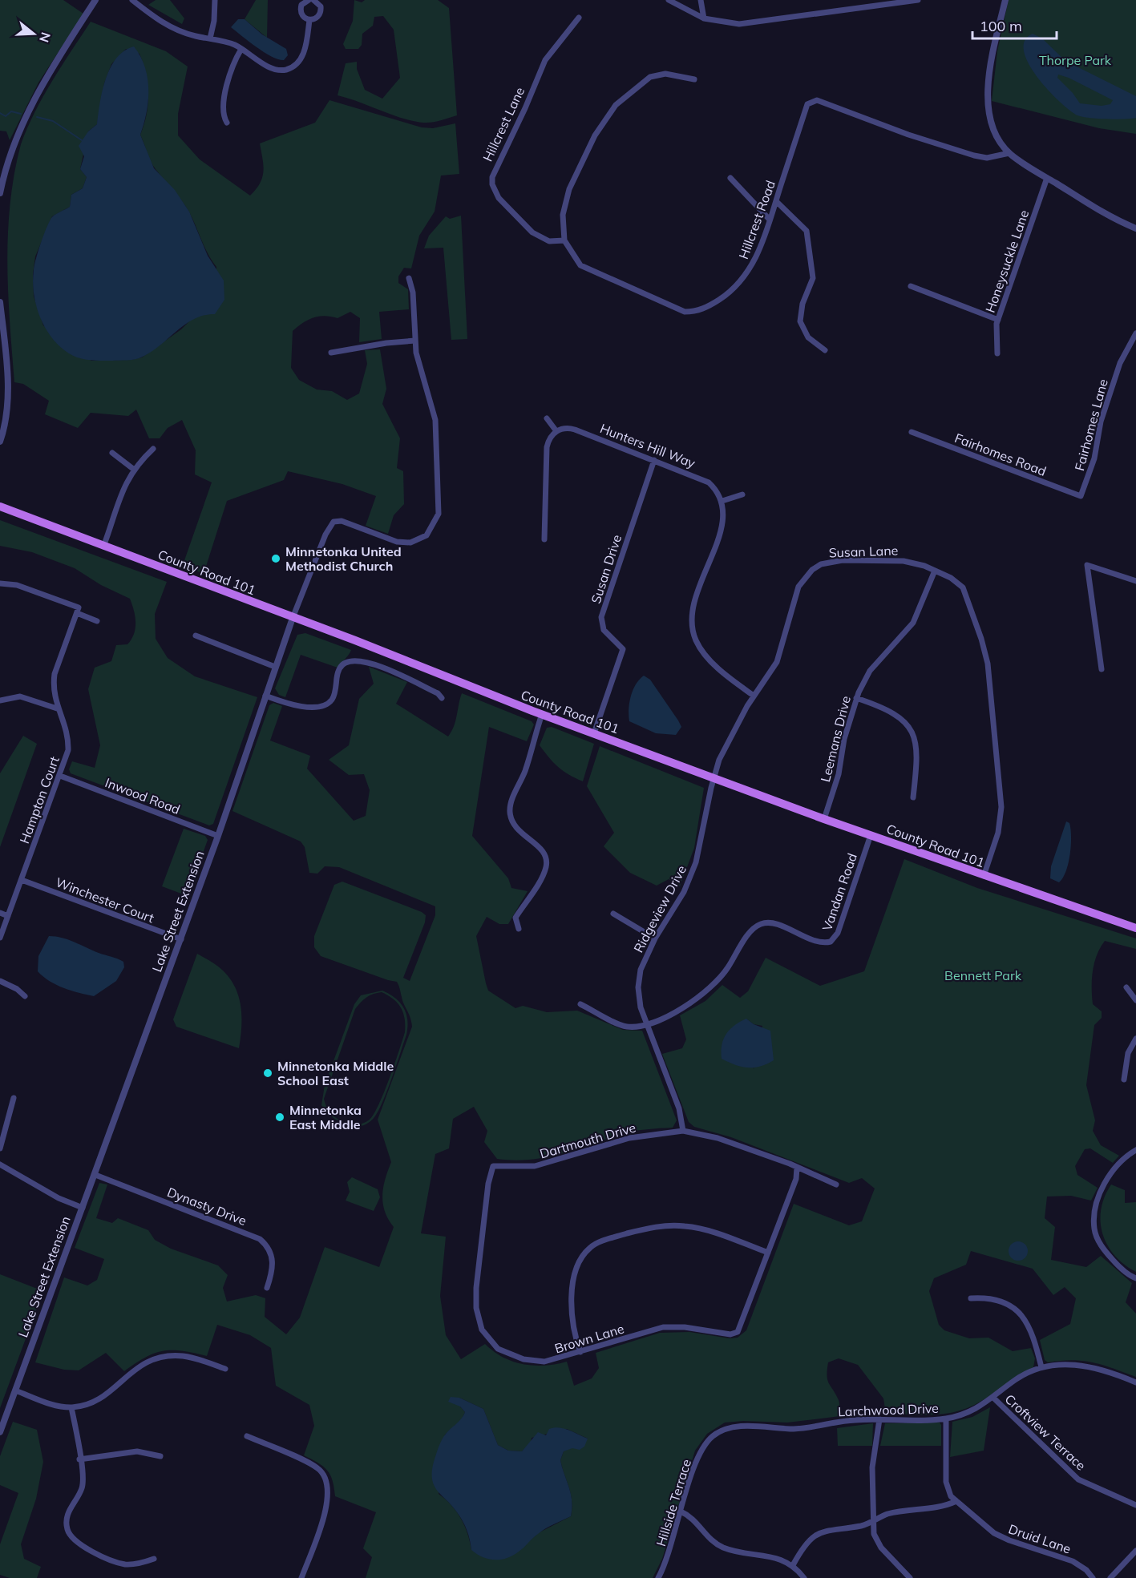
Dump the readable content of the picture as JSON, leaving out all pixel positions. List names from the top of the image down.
{
  "streets": {
    "main road": ["County Road 101"],
    "street": [
      "Hillcrest Lane",
      "Hillcrest Road",
      "Honeysuckle Lane",
      "Fairhomes Lane",
      "Hunters Hill Way",
      "Fairhomes Road",
      "Susan Lane",
      "Susan Drive",
      "Leemans Drive",
      "Inwood Road",
      "Hampton Court",
      "Vandan Road",
      "Winchester Court",
      "Ridgeview Drive",
      "Lake Street Extension",
      "Dartmouth Drive",
      "Dynasty Drive",
      "Brown Lane",
      "Larchwood Drive",
      "Croftview Terrace",
      "Hillside Terrace",
      "Druid Lane"
    ]
  },
  "crossings": [
    ["Hillcrest Lane", "Hillcrest Road"],
    ["Fairhomes Lane", "Fairhomes Road"],
    ["Hunters Hill Way", "Susan Drive"],
    ["Susan Lane", "County Road 101"],
    ["Susan Lane", "Leemans Drive"],
    ["Susan Lane", "Ridgeview Drive"],
    ["Susan Drive", "County Road 101"],
    ["County Road 101", "Leemans Drive"],
    ["County Road 101", "Vandan Road"],
    ["County Road 101", "Ridgeview Drive"],
    ["County Road 101", "Lake Street Extension"],
    ["Inwood Road", "Hampton Court"],
    ["Inwood Road", "Lake Street Extension"],
    ["Hampton Court", "Winchester Court"],
    ["Vandan Road", "Ridgeview Drive"],
    ["Winchester Court", "Lake Street Extension"],
    ["Ridgeview Drive", "Dartmouth Drive"],
    ["Lake Street Extension", "Dynasty Drive"],
    ["Dartmouth Drive", "Brown Lane"],
    ["Larchwood Drive", "Croftview Terrace"],
    ["Larchwood Drive", "Hillside Terrace"],
    ["Larchwood Drive", "Druid Lane"]
  ],
  "parks": ["Thorpe Park", "Bennett Park"],
  "places": ["Minnetonka United Methodist Church", "Minnetonka Middle School East", "Minnetonka East Middle"],
  "scale_bar": "100 m",
  "north": "right"
}
